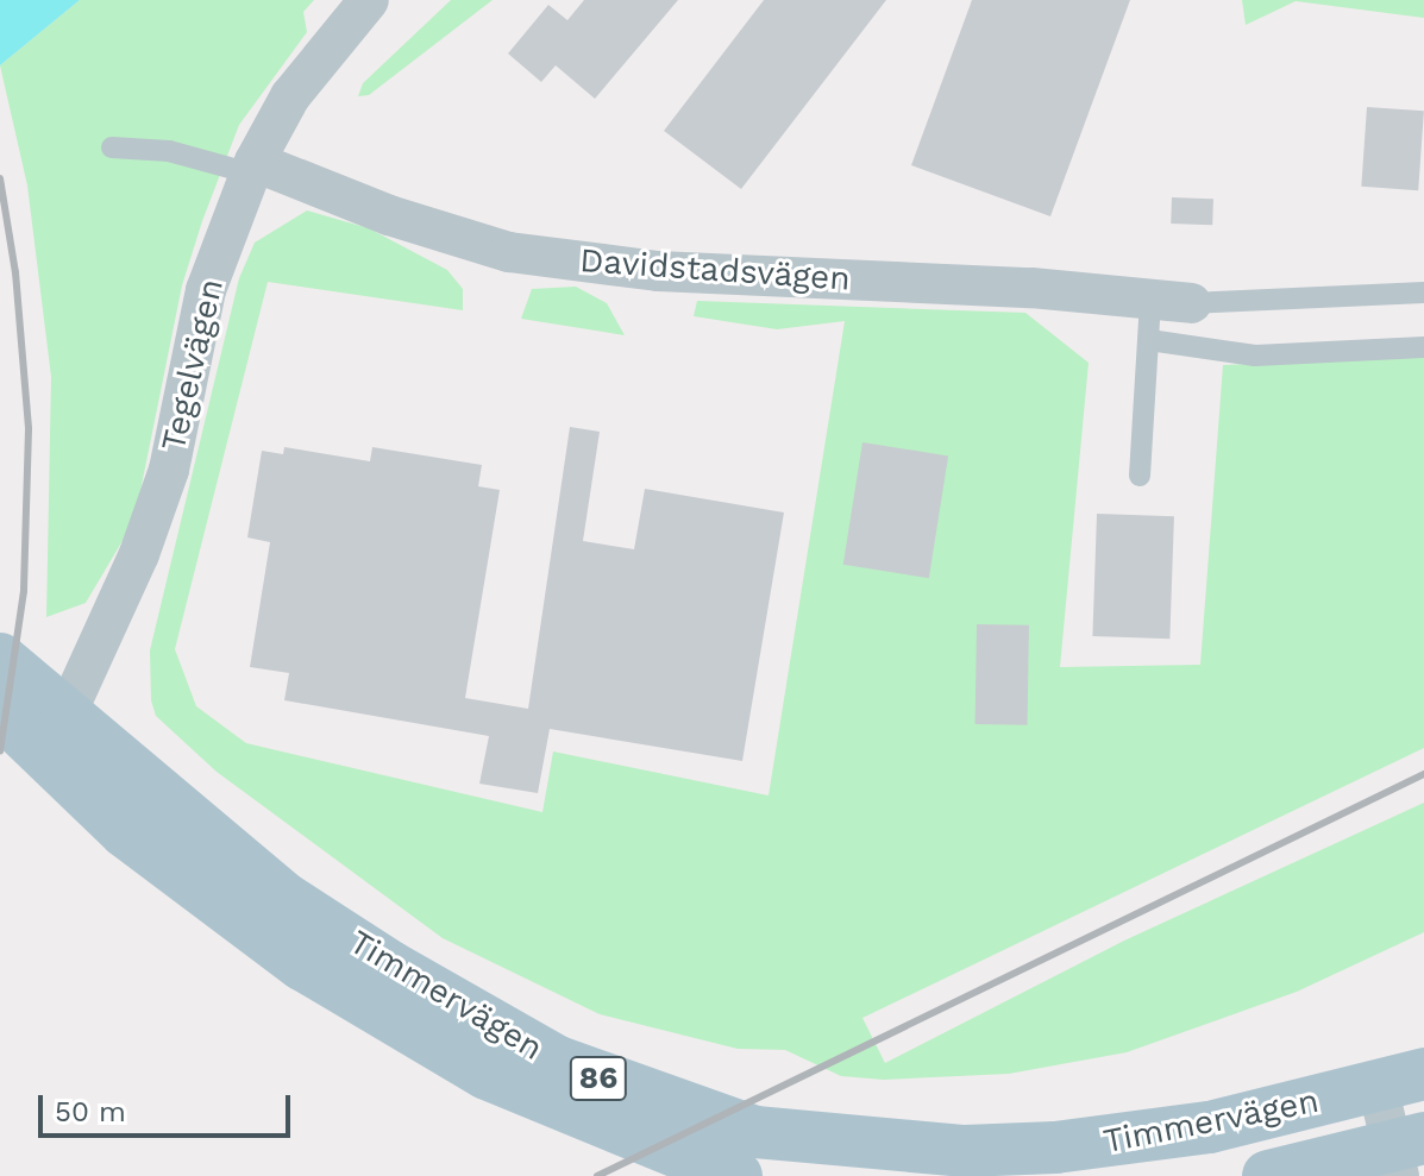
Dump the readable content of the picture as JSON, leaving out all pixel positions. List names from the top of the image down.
{
  "streets": {
    "main road": ["Timmervägen", "86"],
    "street": ["Davidstadsvägen", "Tegelvägen"]
  },
  "crossings": [
    ["Davidstadsvägen", "Tegelvägen"],
    ["Tegelvägen", "Timmervägen"]
  ],
  "scale_bar": "50 m"
}
